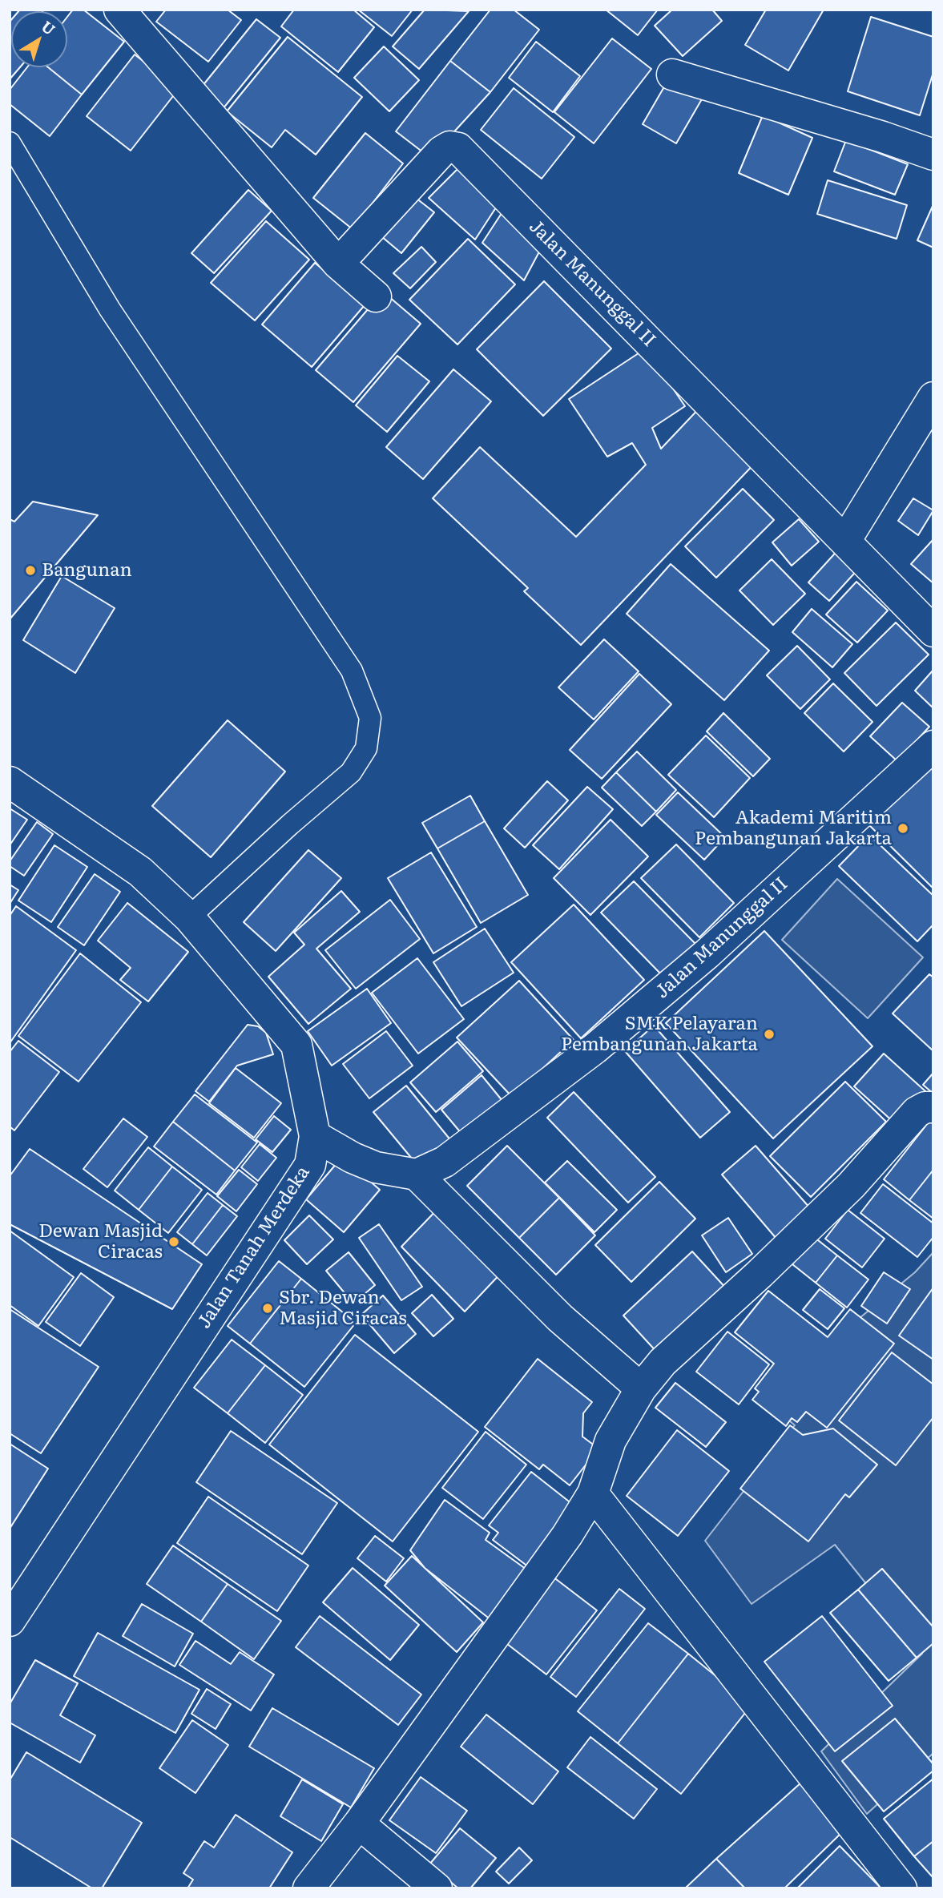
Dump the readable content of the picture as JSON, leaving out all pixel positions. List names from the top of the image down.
{
  "streets": {
    "street": ["Jalan Manunggal II", "Jalan Tanah Merdeka"]
  },
  "places": [
    "Bangunan",
    "Akademi Maritim Pembangunan Jakarta",
    "SMK Pelayaran Pembangunan Jakarta",
    "Dewan Masjid Ciracas",
    "Sbr. Dewan Masjid Ciracas"
  ],
  "north": "top right"
}
